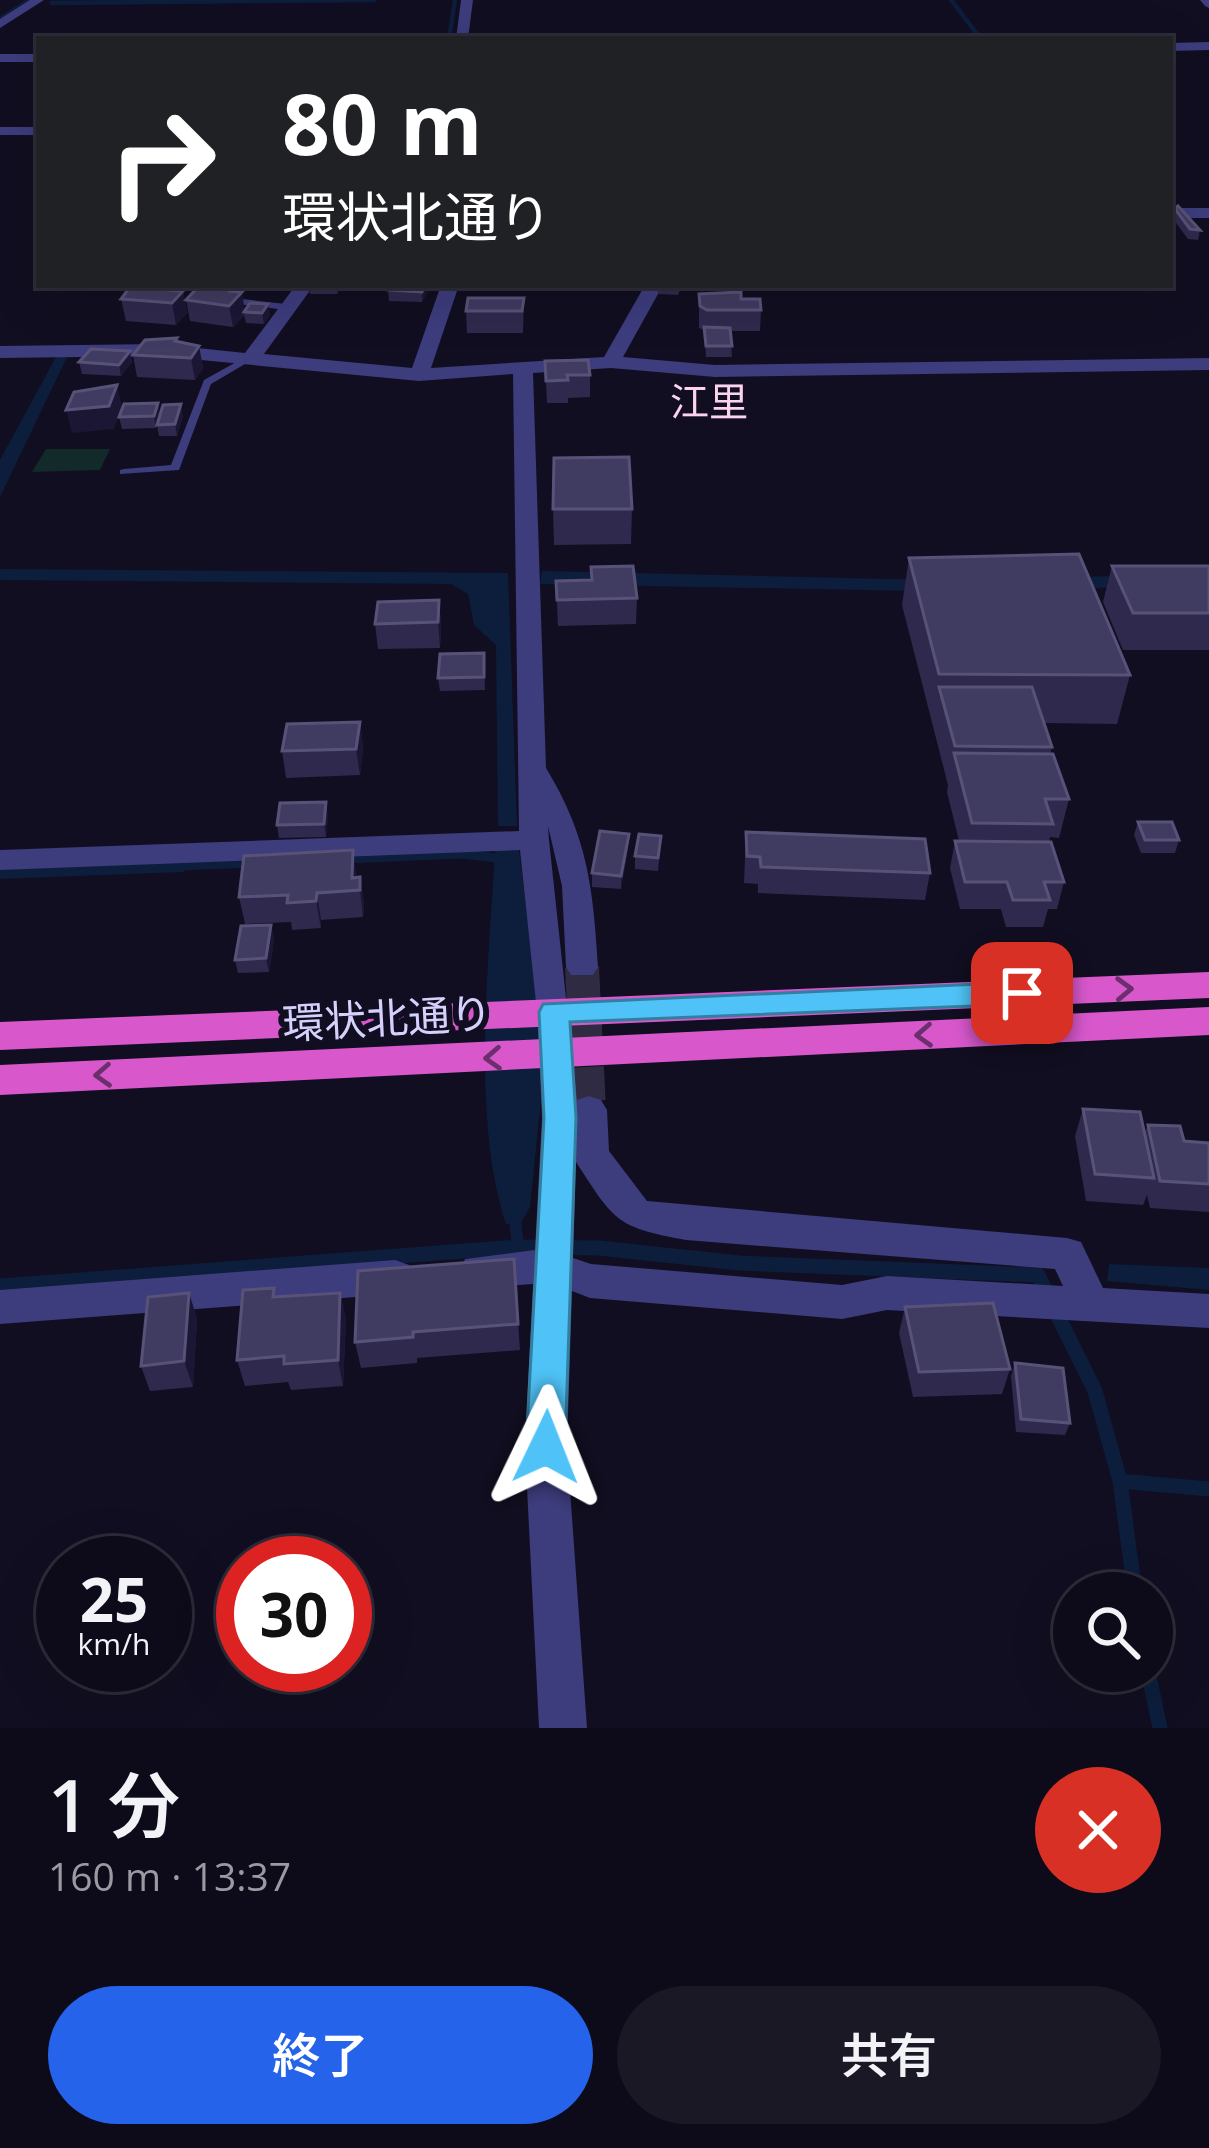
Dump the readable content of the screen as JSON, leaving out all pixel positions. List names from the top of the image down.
{
  "streets": {
    "highway": ["環状北通り"]
  },
  "districts": ["江里"],
  "page": {
    "turn": ["80 m", "環状北通り"],
    "speed": "25 km/h",
    "limit": "30",
    "heading": ["1 分", "160 m · 13:37"],
    "buttons": ["終了", "共有"]
  }
}
